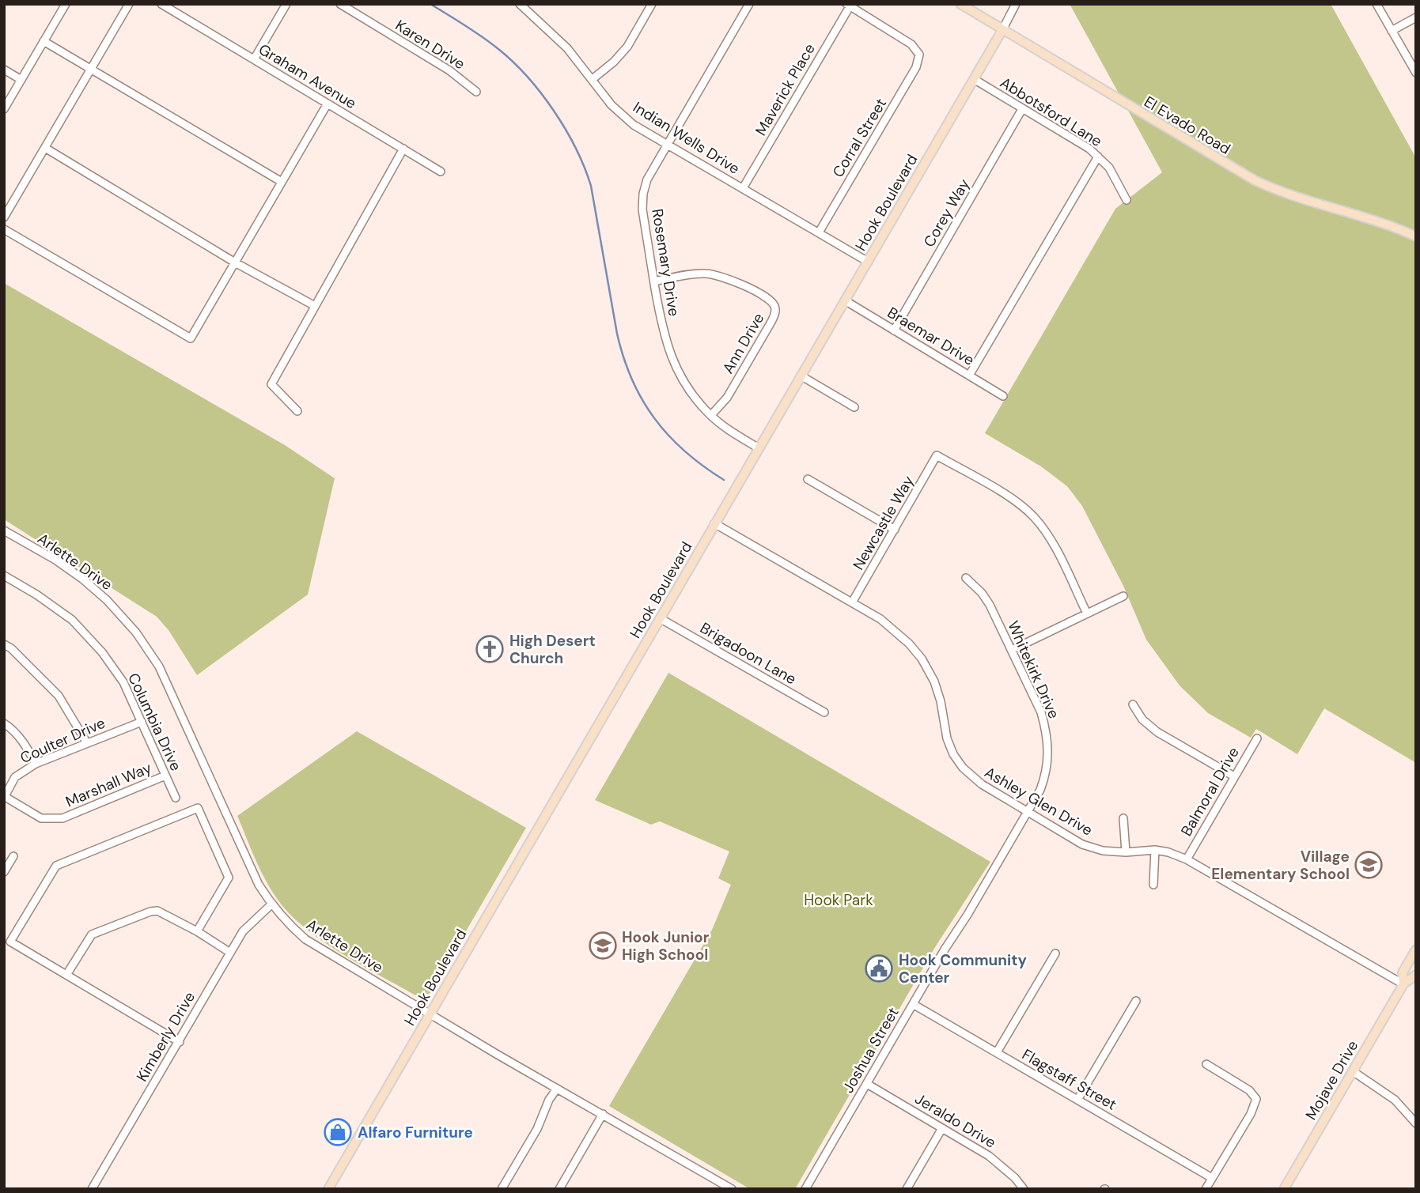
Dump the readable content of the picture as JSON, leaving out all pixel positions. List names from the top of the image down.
{
  "streets": {
    "main road": ["El Evado Road", "Hook Boulevard", "Mojave Drive"],
    "street": [
      "Karen Drive",
      "Graham Avenue",
      "Maverick Place",
      "Abbotsford Lane",
      "Indian Wells Drive",
      "Corral Street",
      "Corey Way",
      "Rosemary Drive",
      "Braemar Drive",
      "Ann Drive",
      "Newcastle Way",
      "Arlette Drive",
      "Brigadoon Lane",
      "Whitekirk Drive",
      "Columbia Drive",
      "Coulter Drive",
      "Marshall Way",
      "Balmoral Drive",
      "Ashley Glen Drive",
      "Kimberly Drive",
      "Joshua Street",
      "Flagstaff Street",
      "Jeraldo Drive"
    ]
  },
  "crossings": [
    ["Maverick Place", "Indian Wells Drive"],
    ["Maverick Place", "Corral Street"],
    ["Abbotsford Lane", "Hook Boulevard"],
    ["Abbotsford Lane", "Corey Way"],
    ["El Evado Road", "Hook Boulevard"],
    ["Indian Wells Drive", "Corral Street"],
    ["Indian Wells Drive", "Hook Boulevard"],
    ["Indian Wells Drive", "Rosemary Drive"],
    ["Hook Boulevard", "Rosemary Drive"],
    ["Hook Boulevard", "Braemar Drive"],
    ["Hook Boulevard", "Arlette Drive"],
    ["Hook Boulevard", "Brigadoon Lane"],
    ["Hook Boulevard", "Ashley Glen Drive"],
    ["Corey Way", "Braemar Drive"],
    ["Rosemary Drive", "Ann Drive"],
    ["Newcastle Way", "Ashley Glen Drive"],
    ["Arlette Drive", "Kimberly Drive"],
    ["Whitekirk Drive", "Ashley Glen Drive"],
    ["Whitekirk Drive", "Joshua Street"],
    ["Columbia Drive", "Coulter Drive"],
    ["Columbia Drive", "Marshall Way"],
    ["Coulter Drive", "Marshall Way"],
    ["Balmoral Drive", "Ashley Glen Drive"],
    ["Ashley Glen Drive", "Joshua Street"],
    ["Ashley Glen Drive", "Mojave Drive"],
    ["Joshua Street", "Flagstaff Street"],
    ["Joshua Street", "Jeraldo Drive"]
  ],
  "parks": ["Hook Park"],
  "places": {
    "church": ["High Desert Church"],
    "school or university": ["Village Elementary School", "Hook Junior High School"],
    "public building": ["Hook Community Center"],
    "shop": ["Alfaro Furniture"]
  }
}
